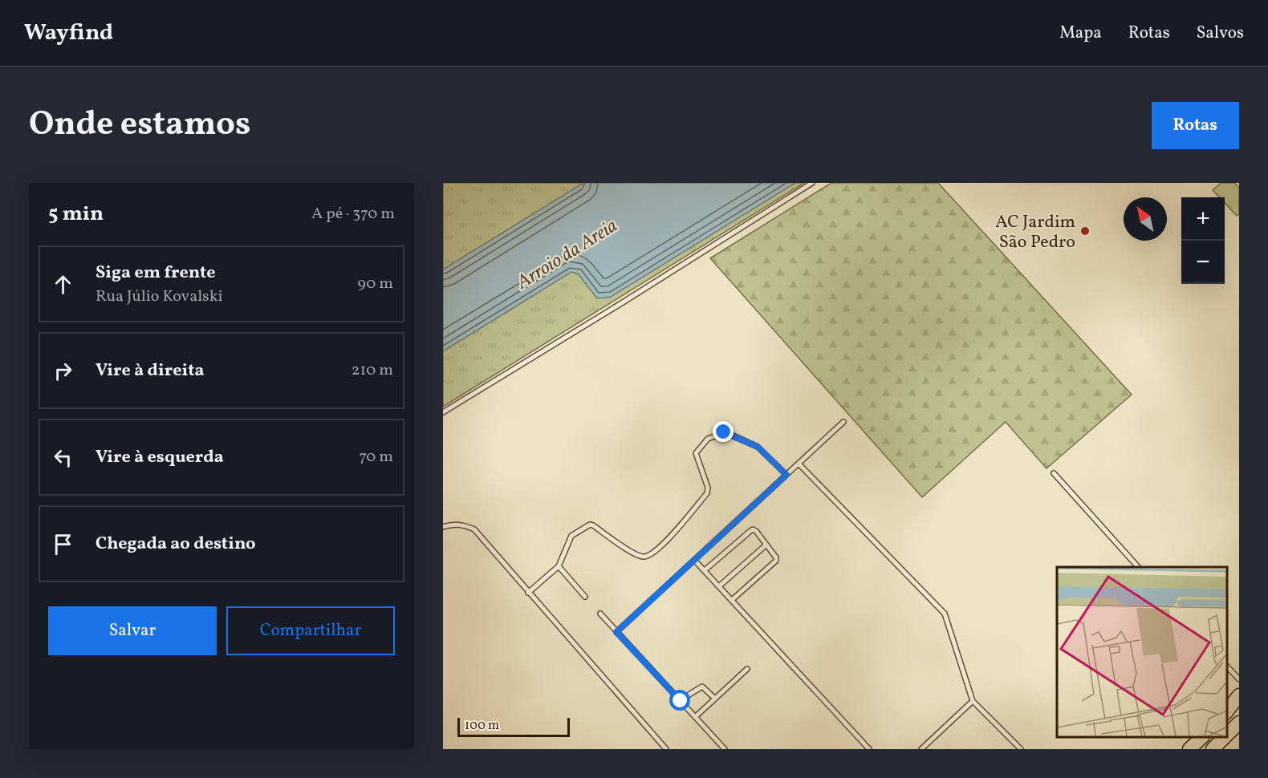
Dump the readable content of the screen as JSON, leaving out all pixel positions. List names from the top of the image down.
{
  "water": ["Arroio da Areia"],
  "places": ["AC Jardim São Pedro"],
  "scale_bar": "100 m",
  "north": "top left",
  "page": {
    "header": "Wayfind",
    "nav": ["Mapa", "Rotas", "Salvos"],
    "title": "Onde estamos",
    "buttons": [
      "Rotas",
      ["Salvar", "Compartilhar"]
    ],
    "heading": ["5 min", "A pé · 370 m"],
    "map_buttons": ["+", "−"],
    "list": [
      ["Siga em frente", "Rua Júlio Kovalski", "90 m"],
      ["Vire à direita", "210 m"],
      ["Vire à esquerda", "70 m"],
      "Chegada ao destino"
    ],
    "scale": "100 m"
  }
}
